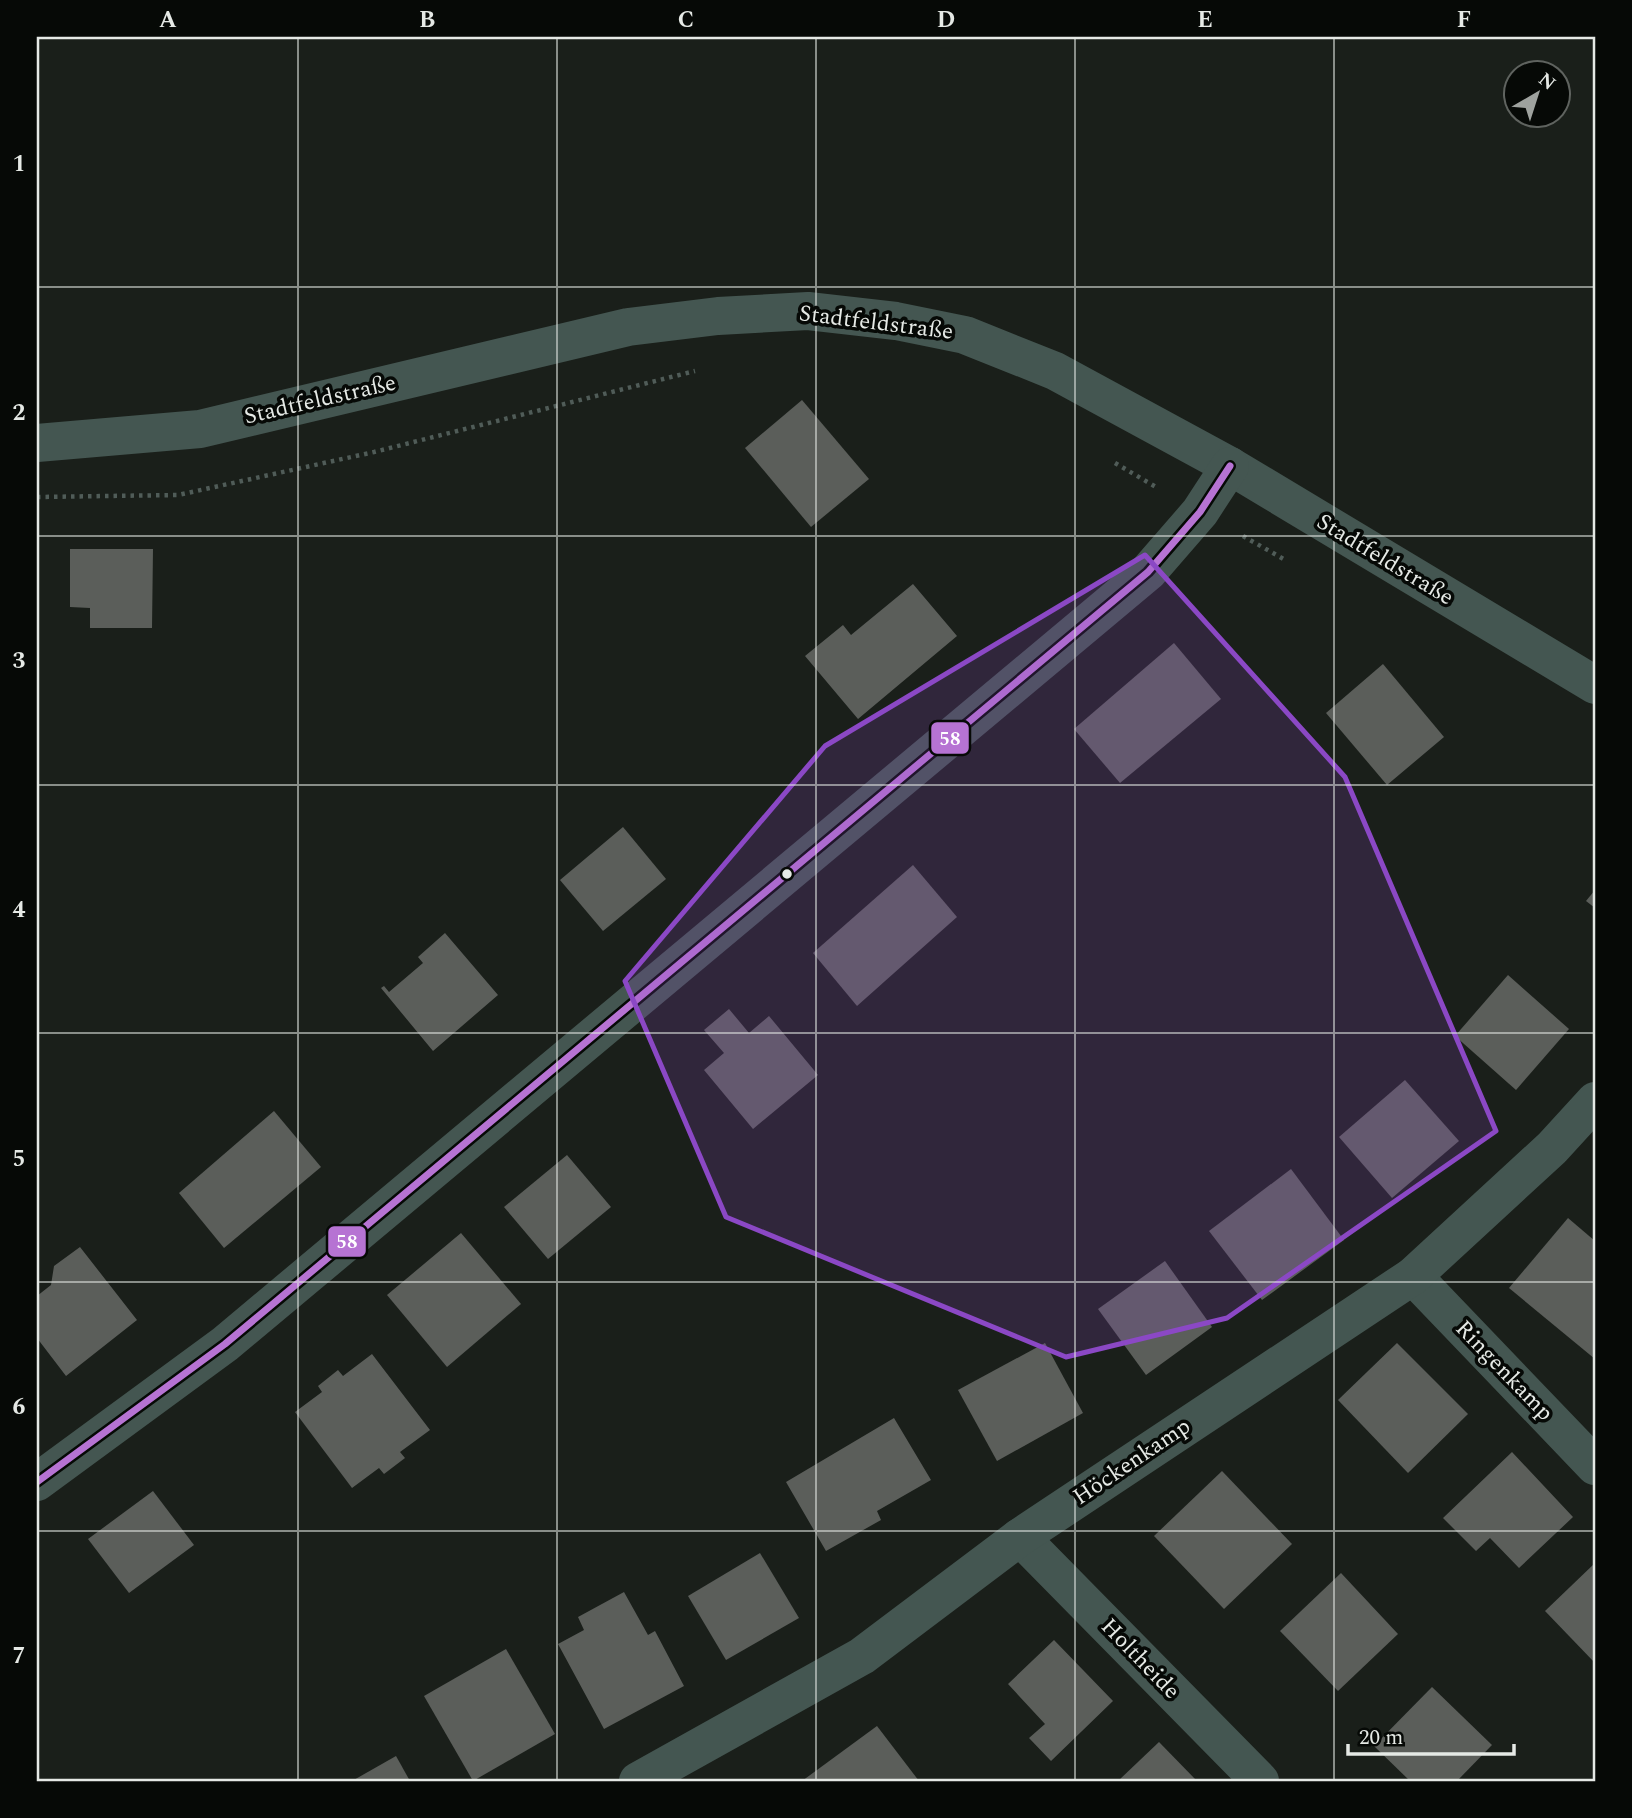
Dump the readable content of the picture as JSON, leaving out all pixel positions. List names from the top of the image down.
{
  "streets": {
    "street": [
      "Stadtfeldstraße",
      "Ringenkamp",
      "Höckenkamp",
      "Holtheide"
    ]
  },
  "crossings": [
    ["Ringenkamp", "Höckenkamp"],
    ["Höckenkamp", "Holtheide"]
  ],
  "lines": ["transit line 58"],
  "scale_bar": "20 m",
  "north": "top right",
  "grid": {
    "columns": [
      "A",
      "B",
      "C",
      "D",
      "E",
      "F"
    ],
    "rows": [
      "1",
      "2",
      "3",
      "4",
      "5",
      "6",
      "7"
    ]
  }
}
